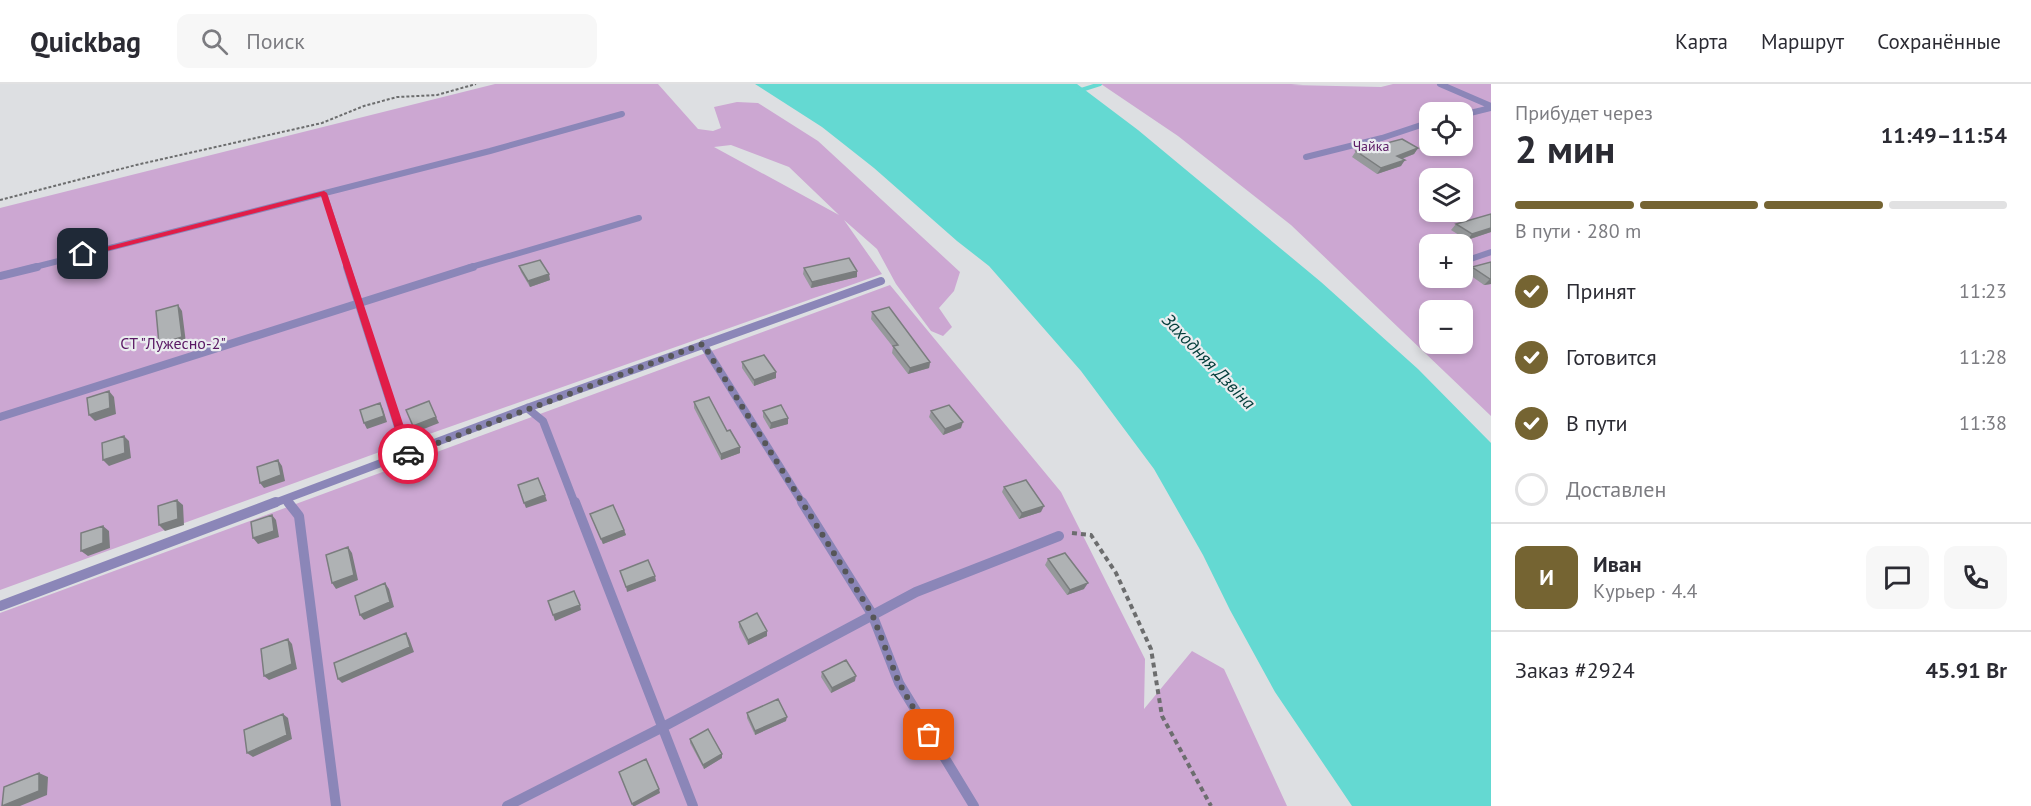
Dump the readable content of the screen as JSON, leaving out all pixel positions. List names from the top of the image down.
{
  "water": ["Заходняя Дзвіна"],
  "parks": ["Чайка", "СТ \"Лужесно-2\""],
  "page": {
    "header": "Quickbag",
    "search": "Поиск",
    "nav": ["Карта", "Маршрут", "Сохранённые"],
    "heading": ["2 мин", "Прибудет через", "11:49–11:54"],
    "panel": [
      "Иван",
      "Курьер · 4.4",
      "Заказ #2924",
      "45.91 Br"
    ],
    "map_buttons": ["+", "−"],
    "bar": "В пути · 280 m",
    "list": [
      ["Принят", "11:23"],
      ["Готовится", "11:28"],
      ["В пути", "11:38"],
      "Доставлен"
    ],
    "round": "И"
  }
}
